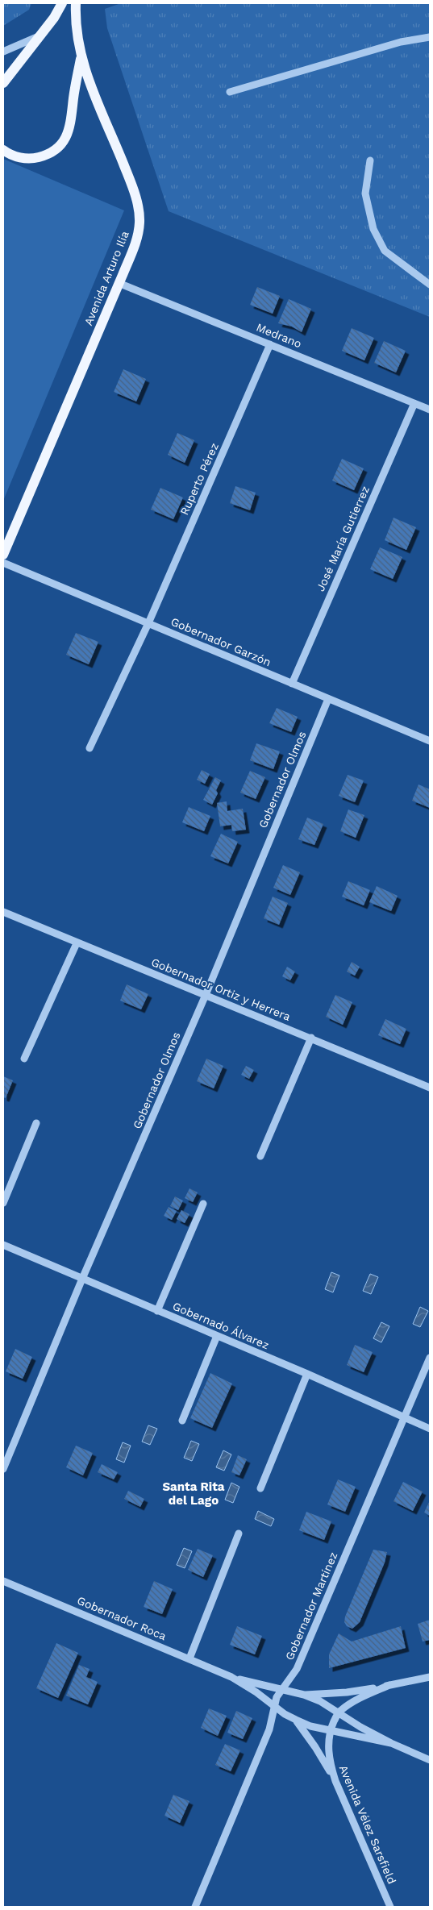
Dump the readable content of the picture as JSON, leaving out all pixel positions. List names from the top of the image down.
{
  "streets": {
    "main road": ["Avenida Arturo Ilía"],
    "street": [
      "Medrano",
      "Ruperto Pérez",
      "José María Gutierrez",
      "Gobernador Garzón",
      "Gobernador Olmos",
      "Gobernador Ortiz y Herrera",
      "Gobernado Álvarez",
      "Gobernador Martínez",
      "Gobernador Roca",
      "Avenida Vélez Sarsfield"
    ]
  },
  "crossings": [
    ["Avenida Arturo Ilía", "Medrano"],
    ["Medrano", "Ruperto Pérez"],
    ["Medrano", "José María Gutierrez"],
    ["Ruperto Pérez", "Gobernador Garzón"],
    ["José María Gutierrez", "Gobernador Garzón"],
    ["Gobernador Garzón", "Gobernador Olmos"],
    ["Gobernador Olmos", "Gobernador Ortiz y Herrera"],
    ["Gobernador Olmos", "Gobernado Álvarez"],
    ["Gobernado Álvarez", "Gobernador Martínez"],
    ["Gobernador Martínez", "Gobernador Roca"],
    ["Gobernador Roca", "Avenida Vélez Sarsfield"]
  ],
  "districts": ["Santa Rita del Lago"]
}
